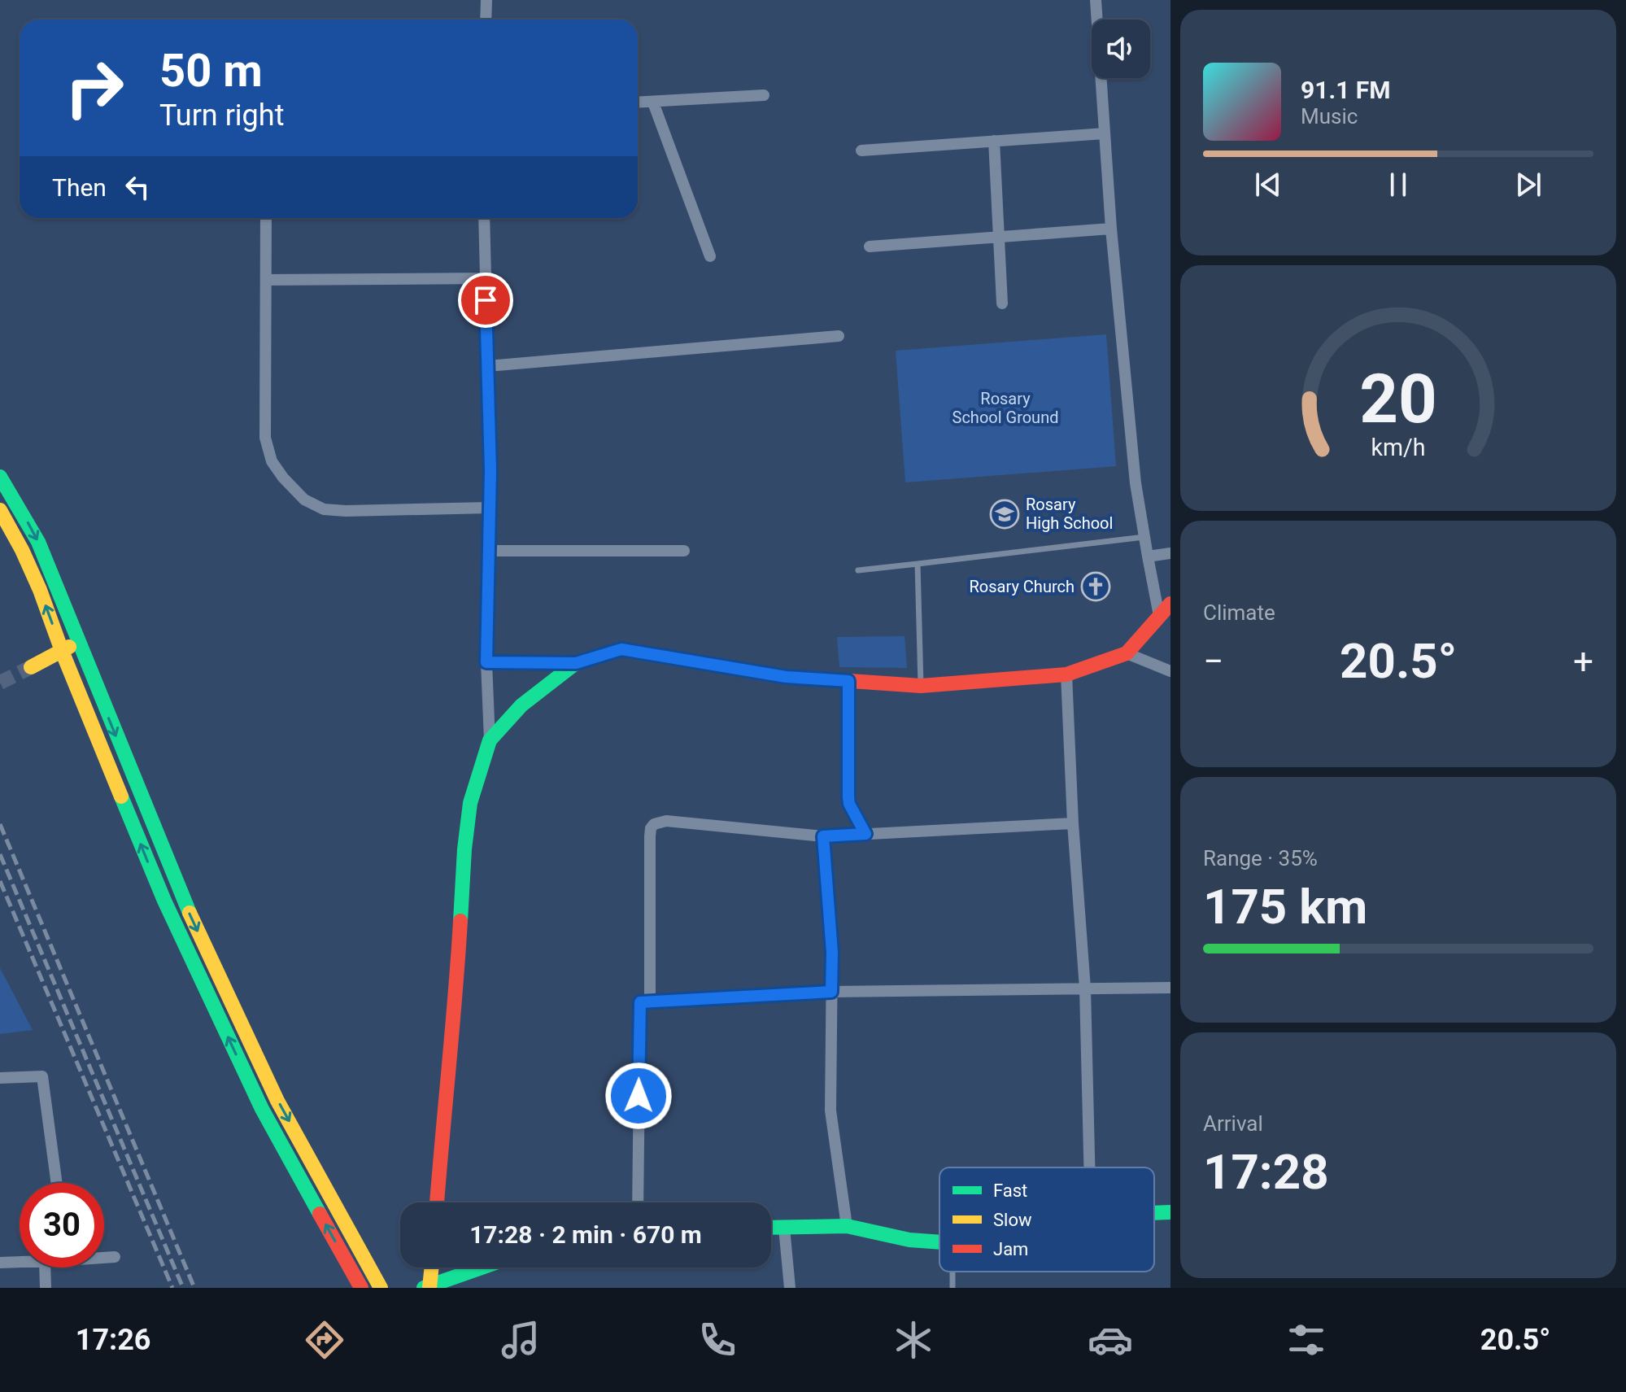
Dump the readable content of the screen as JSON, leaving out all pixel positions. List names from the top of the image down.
{
  "parks": ["Rosary School Ground"],
  "places": {
    "school or university": ["Rosary High School"],
    "church": ["Rosary Church"]
  },
  "legend": ["Fast", "Slow", "Jam"],
  "page": {
    "turn": ["50 m", "Turn right"],
    "song": ["91.1 FM", "Music"],
    "then": "Then",
    "tile": [
      "Climate",
      ["Range · 35%", "175 km"],
      ["Arrival", "17:28"]
    ],
    "heat": ["−", "20.5°", "+"],
    "limit": "30",
    "trip": "17:28 · 2 min · 670 m",
    "tabs": ["17:26", "20.5°"],
    "gauge": ["20", "km/h"]
  }
}
